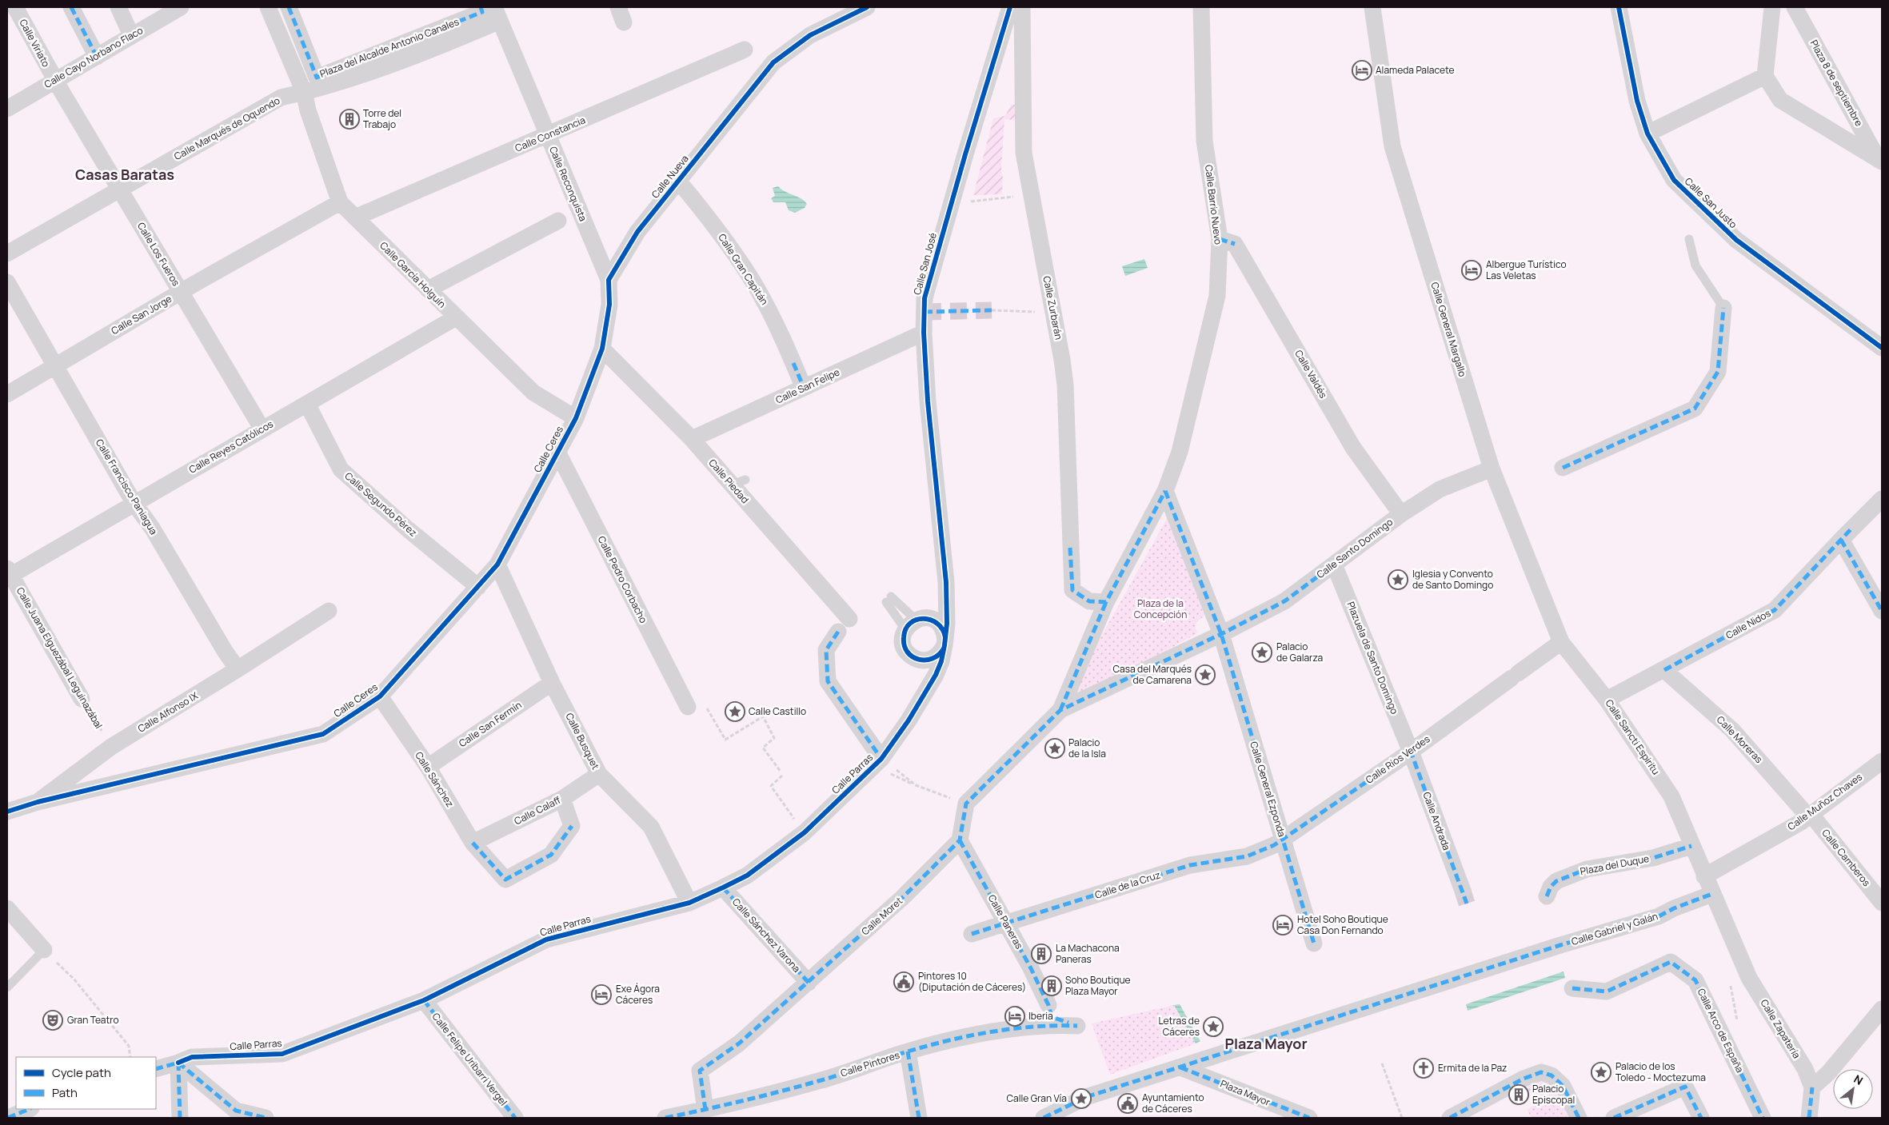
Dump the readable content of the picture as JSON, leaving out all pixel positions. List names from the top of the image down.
{
  "streets": {
    "street": [
      "Calle Viriato",
      "Plaza del Alcalde Antonio Canales",
      "Calle Cayo Norbano Flaco",
      "Plaza 8 de septiembre",
      "Calle Marqués de Oquendo",
      "Calle Constancia",
      "Calle Nueva",
      "Calle Reconquista",
      "Calle San Justo",
      "Calle Barrio Nuevo",
      "Calle Los Fueros",
      "Calle San José",
      "Calle Gran Capitán",
      "Calle García Holguín",
      "Calle Zurbarán",
      "Calle San Jorge",
      "Calle General Margallo",
      "Calle Valdés",
      "Calle San Felipe",
      "Calle Reyes Católicos",
      "Calle Ceres",
      "Calle Piedad",
      "Calle Francisco Paniagua",
      "Calle Segundo Pérez",
      "Calle Santo Domingo",
      "Calle Pedro Corbacho",
      "Calle Nidos",
      "Calle Juana Elguezábal Leguinazábal",
      "Plazuela de Santo Domingo",
      "Calle Alfonso IX",
      "Calle San Fermín",
      "Calle Sancti Espiritu",
      "Calle Moreras",
      "Calle Busquet",
      "Calle Ríos Verdes",
      "Calle Parras",
      "Calle Sánchez",
      "Calle General Ezponda",
      "Calle Muñoz Chaves",
      "Calle Calaff",
      "Calle Andrada",
      "Calle Camberos",
      "Plaza del Duque",
      "Calle de la Cruz",
      "Calle Moret",
      "Calle Paneras",
      "Calle Gabriel y Galán",
      "Calle Sánchez Varona",
      "Calle Zapatería",
      "Calle Arco de España",
      "Calle Felipe Uribarri Vergel",
      "Calle Pintores",
      "Plaza Mayor"
    ]
  },
  "crossings": [
    ["Calle Viriato", "Calle Cayo Norbano Flaco"],
    ["Calle Viriato", "Calle Los Fueros"],
    ["Plaza del Alcalde Antonio Canales", "Calle Marqués de Oquendo"],
    ["Plaza del Alcalde Antonio Canales", "Calle Reconquista"],
    ["Plaza del Alcalde Antonio Canales", "Calle García Holguín"],
    ["Calle Cayo Norbano Flaco", "Calle Los Fueros"],
    ["Calle Marqués de Oquendo", "Calle Los Fueros"],
    ["Calle Marqués de Oquendo", "Calle García Holguín"],
    ["Calle Constancia", "Calle Reconquista"],
    ["Calle Constancia", "Calle García Holguín"],
    ["Calle Nueva", "Calle Reconquista"],
    ["Calle Nueva", "Calle Gran Capitán"],
    ["Calle Barrio Nuevo", "Calle Valdés"],
    ["Calle Los Fueros", "Calle San Jorge"],
    ["Calle Los Fueros", "Calle Reyes Católicos"],
    ["Calle San José", "Calle San Felipe"],
    ["Calle San José", "Calle Parras"],
    ["Calle Gran Capitán", "Calle San Felipe"],
    ["Calle García Holguín", "Calle San Jorge"],
    ["Calle García Holguín", "Calle Reyes Católicos"],
    ["Calle García Holguín", "Calle Ceres"],
    ["Calle San Jorge", "Calle Francisco Paniagua"],
    ["Calle General Margallo", "Calle Santo Domingo"],
    ["Calle General Margallo", "Calle Sancti Espiritu"],
    ["Calle General Margallo", "Calle Ríos Verdes"],
    ["Calle Valdés", "Calle Santo Domingo"],
    ["Calle San Felipe", "Calle Piedad"],
    ["Calle Reyes Católicos", "Calle Francisco Paniagua"],
    ["Calle Reyes Católicos", "Calle Segundo Pérez"],
    ["Calle Reyes Católicos", "Calle Juana Elguezábal Leguinazábal"],
    ["Calle Ceres", "Calle Segundo Pérez"],
    ["Calle Ceres", "Calle Pedro Corbacho"],
    ["Calle Ceres", "Calle Alfonso IX"],
    ["Calle Ceres", "Calle Busquet"],
    ["Calle Ceres", "Calle Sánchez"],
    ["Calle Piedad", "Calle Parras"],
    ["Calle Francisco Paniagua", "Calle Alfonso IX"],
    ["Calle Santo Domingo", "Plazuela de Santo Domingo"],
    ["Calle Santo Domingo", "Calle General Ezponda"],
    ["Calle Nidos", "Calle Sancti Espiritu"],
    ["Calle Nidos", "Calle Moreras"],
    ["Calle Juana Elguezábal Leguinazábal", "Calle Alfonso IX"],
    ["Plazuela de Santo Domingo", "Calle Ríos Verdes"],
    ["Plazuela de Santo Domingo", "Calle Andrada"],
    ["Calle San Fermín", "Calle Busquet"],
    ["Calle San Fermín", "Calle Sánchez"],
    ["Calle Sancti Espiritu", "Calle Ríos Verdes"],
    ["Calle Sancti Espiritu", "Plaza del Duque"],
    ["Calle Moreras", "Calle Muñoz Chaves"],
    ["Calle Moreras", "Calle Camberos"],
    ["Calle Busquet", "Calle Parras"],
    ["Calle Busquet", "Calle Calaff"],
    ["Calle Ríos Verdes", "Calle General Ezponda"],
    ["Calle Ríos Verdes", "Calle Andrada"],
    ["Calle Ríos Verdes", "Calle de la Cruz"],
    ["Calle Parras", "Calle Sánchez Varona"],
    ["Calle Parras", "Calle Felipe Uribarri Vergel"],
    ["Calle Sánchez", "Calle Calaff"],
    ["Calle General Ezponda", "Calle de la Cruz"],
    ["Calle Muñoz Chaves", "Calle Camberos"],
    ["Calle Muñoz Chaves", "Calle Zapatería"],
    ["Calle de la Cruz", "Calle Paneras"],
    ["Calle Moret", "Calle Paneras"],
    ["Calle Moret", "Calle Sánchez Varona"],
    ["Calle Moret", "Calle Pintores"],
    ["Calle Gabriel y Galán", "Calle Zapatería"],
    ["Calle Gabriel y Galán", "Plaza Mayor"]
  ],
  "districts": ["Casas Baratas", "Plaza Mayor"],
  "parks": ["Plaza de la Concepción"],
  "places": {
    "hotel": [
      "Alameda Palacete",
      "Albergue Turístico Las Veletas",
      "Hotel Soho Boutique Casa Don Fernando",
      "Exe Ágora Cáceres",
      "Iberia"
    ],
    "building": [
      "Torre del Trabajo",
      "La Machacona Paneras",
      "Soho Boutique Plaza Mayor",
      "Palacio Episcopal"
    ],
    "place": [
      "Iglesia y Convento de Santo Domingo",
      "Palacio de Galarza",
      "Casa del Marqués de Camarena",
      "Calle Castillo",
      "Palacio de la Isla",
      "Letras de Cáceres",
      "Palacio de los Toledo - Moctezuma",
      "Calle Gran Vía"
    ],
    "public building": ["Pintores 10 (Diputación de Cáceres)", "Ayuntamiento de Cáceres"],
    "theatre": ["Gran Teatro"],
    "church": ["Ermita de la Paz"]
  },
  "legend": ["Cycle path", "Path"],
  "north": "top right"
}
